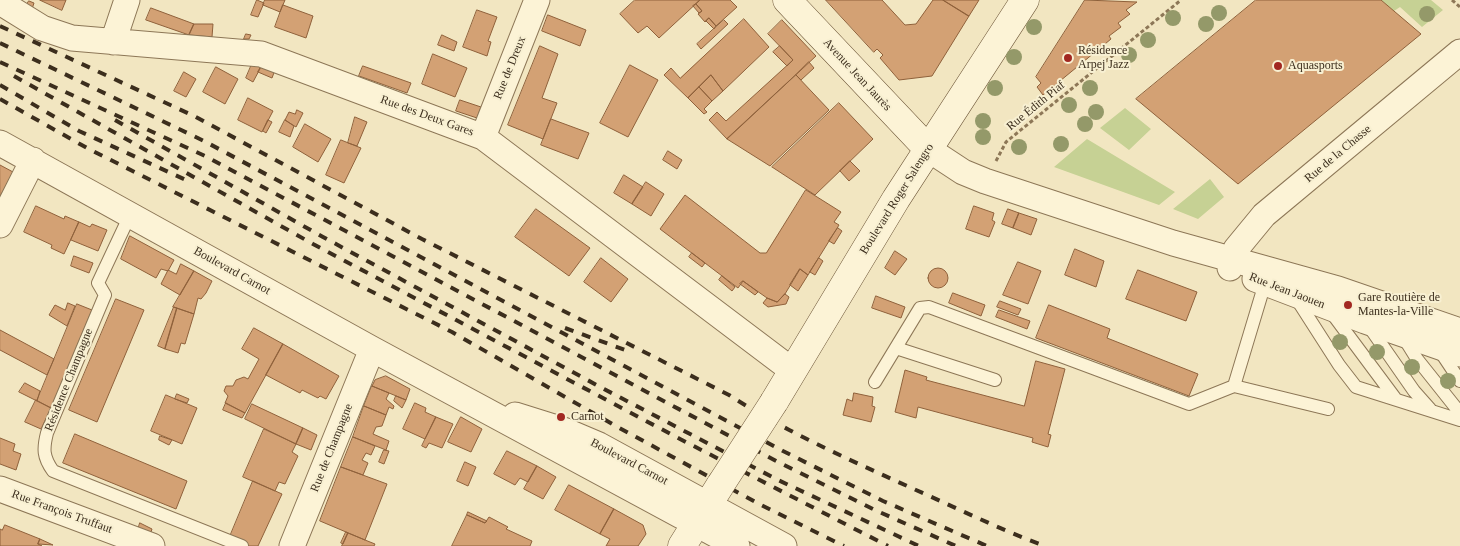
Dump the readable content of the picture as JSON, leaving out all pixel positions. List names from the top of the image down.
{
  "streets": {
    "main road": ["Avenue Jean Jaurès", "Boulevard Roger Salengro"],
    "street": [
      "Rue de Dreux",
      "Rue des Deux Gares",
      "Rue de la Chasse",
      "Boulevard Carnot",
      "Rue Jean Jaouen",
      "Rue de Champagne",
      "Rue François Truffaut"
    ],
    "lane": ["Résidence Champagne"],
    "path": ["Rue Édith Piaf"]
  },
  "crossings": [
    ["Rue de Dreux", "Rue des Deux Gares"],
    ["Avenue Jean Jaurès", "Boulevard Roger Salengro"],
    ["Avenue Jean Jaurès", "Rue Jean Jaouen"],
    ["Rue Édith Piaf", "Rue Jean Jaouen"],
    ["Rue des Deux Gares", "Boulevard Roger Salengro"],
    ["Rue de la Chasse", "Rue Jean Jaouen"],
    ["Boulevard Roger Salengro", "Boulevard Carnot"],
    ["Boulevard Roger Salengro", "Rue Jean Jaouen"],
    ["Boulevard Carnot", "Résidence Champagne"],
    ["Boulevard Carnot", "Rue de Champagne"]
  ],
  "places": [
    "Résidence Arpej Jazz",
    "Aquasports",
    "Gare Routière de Mantes-la-Ville",
    "Carnot"
  ]
}
